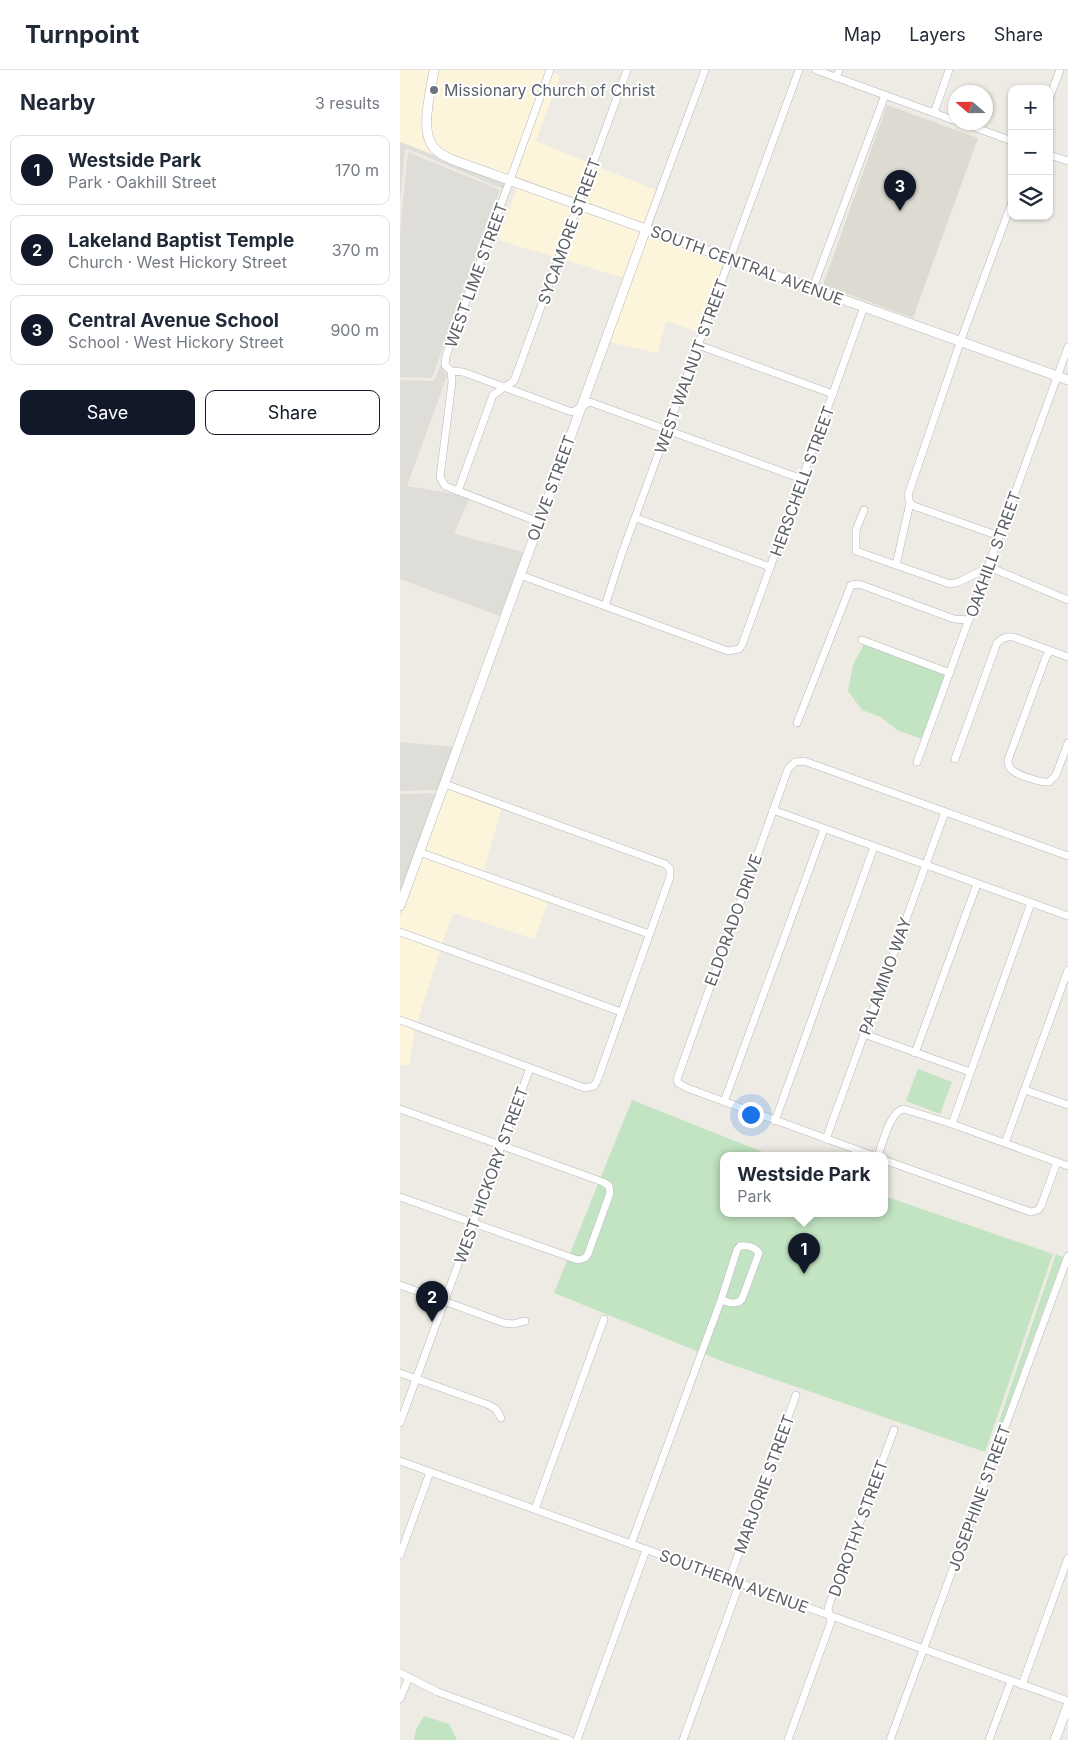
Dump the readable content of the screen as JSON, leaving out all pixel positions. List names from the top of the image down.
{
  "streets": {
    "main road": ["SOUTH CENTRAL AVENUE", "OLIVE STREET"],
    "street": [
      "SYCAMORE STREET",
      "WEST LIME STREET",
      "WEST WALNUT STREET",
      "HERSCHELL STREET",
      "OAKHILL STREET",
      "ELDORADO DRIVE",
      "PALAMINO WAY",
      "WEST HICKORY STREET",
      "MARJORIE STREET",
      "JOSEPHINE STREET",
      "DOROTHY STREET",
      "SOUTHERN AVENUE"
    ]
  },
  "crossings": [
    ["SYCAMORE STREET", "SOUTH CENTRAL AVENUE"],
    ["SYCAMORE STREET", "WEST LIME STREET"],
    ["SOUTH CENTRAL AVENUE", "WEST LIME STREET"],
    ["SOUTH CENTRAL AVENUE", "WEST WALNUT STREET"],
    ["SOUTH CENTRAL AVENUE", "HERSCHELL STREET"],
    ["SOUTH CENTRAL AVENUE", "OLIVE STREET"],
    ["SOUTH CENTRAL AVENUE", "OAKHILL STREET"],
    ["WEST WALNUT STREET", "HERSCHELL STREET"],
    ["ELDORADO DRIVE", "PALAMINO WAY"],
    ["MARJORIE STREET", "SOUTHERN AVENUE"],
    ["JOSEPHINE STREET", "SOUTHERN AVENUE"],
    ["DOROTHY STREET", "SOUTHERN AVENUE"]
  ],
  "places": ["Missionary Church of Christ"],
  "north": "left",
  "page": {
    "header": "Turnpoint",
    "nav": ["Map", "Layers", "Share"],
    "heading": ["Nearby", "3 results"],
    "map_buttons": ["+", "−"],
    "list": [
      {
        "mark": "1",
        "name": "Westside Park",
        "note": "Park · Oakhill Street",
        "value": "170 m"
      },
      {
        "mark": "2",
        "name": "Lakeland Baptist Temple",
        "note": "Church · West Hickory Street",
        "value": "370 m"
      },
      {
        "mark": "3",
        "name": "Central Avenue School",
        "note": "School · West Hickory Street",
        "value": "900 m"
      }
    ],
    "pins": ["3", "1", "2"],
    "buttons": ["Save", "Share"],
    "popup": ["Westside Park", "Park"]
  }
}
